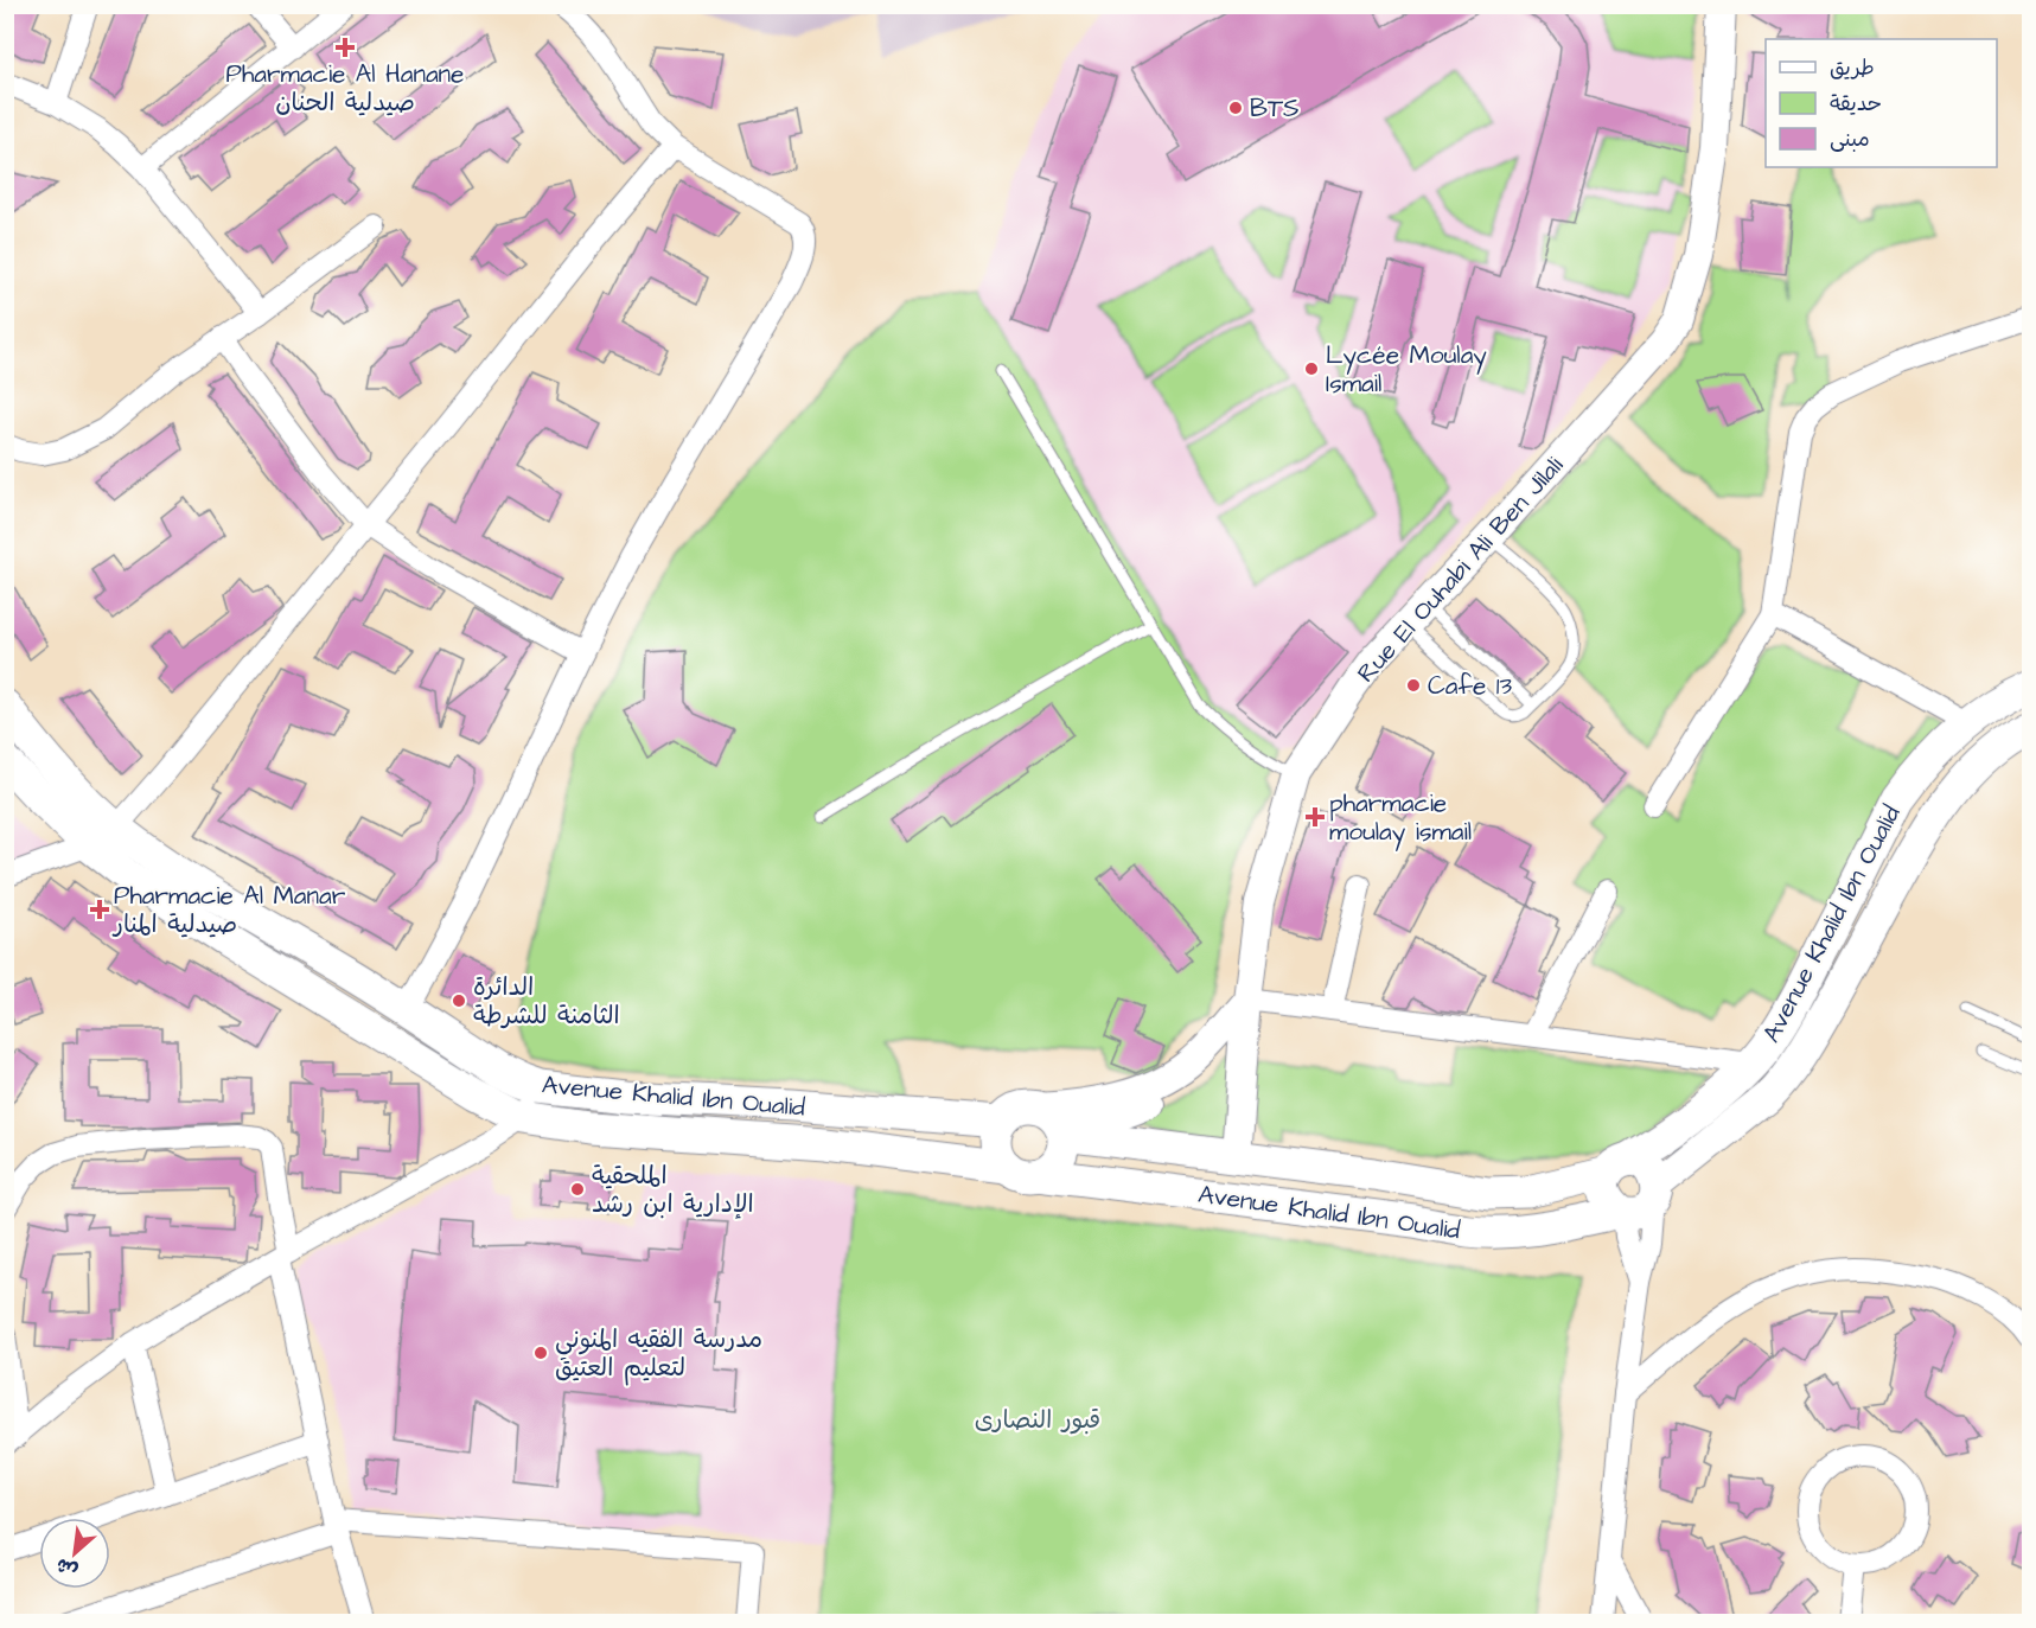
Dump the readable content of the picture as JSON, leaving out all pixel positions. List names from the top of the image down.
{
  "streets": {
    "main road": ["Avenue Khalid Ibn Oualid"],
    "street": ["Rue El Ouhabi Ali Ben Jilali"]
  },
  "crossings": [
    ["Rue El Ouhabi Ali Ben Jilali", "Avenue Khalid Ibn Oualid"]
  ],
  "parks": ["قبور النصارى"],
  "places": {
    "health": ["Pharmacie Al Hanane صيدلية الحنان", "pharmacie moulay ismail", "Pharmacie Al Manar صيدلية المنار"],
    "other": [
      "BTS",
      "Lycée Moulay Ismail",
      "Cafe 13",
      "الدائرة الثامنة للشرطة",
      "الملحقية الإدارية ابن رشد",
      "مدرسة الفقيه المنوني لتعليم العتيق"
    ]
  },
  "legend": ["طريق", "حديقة", "مبنى"],
  "north": "bottom left"
}
